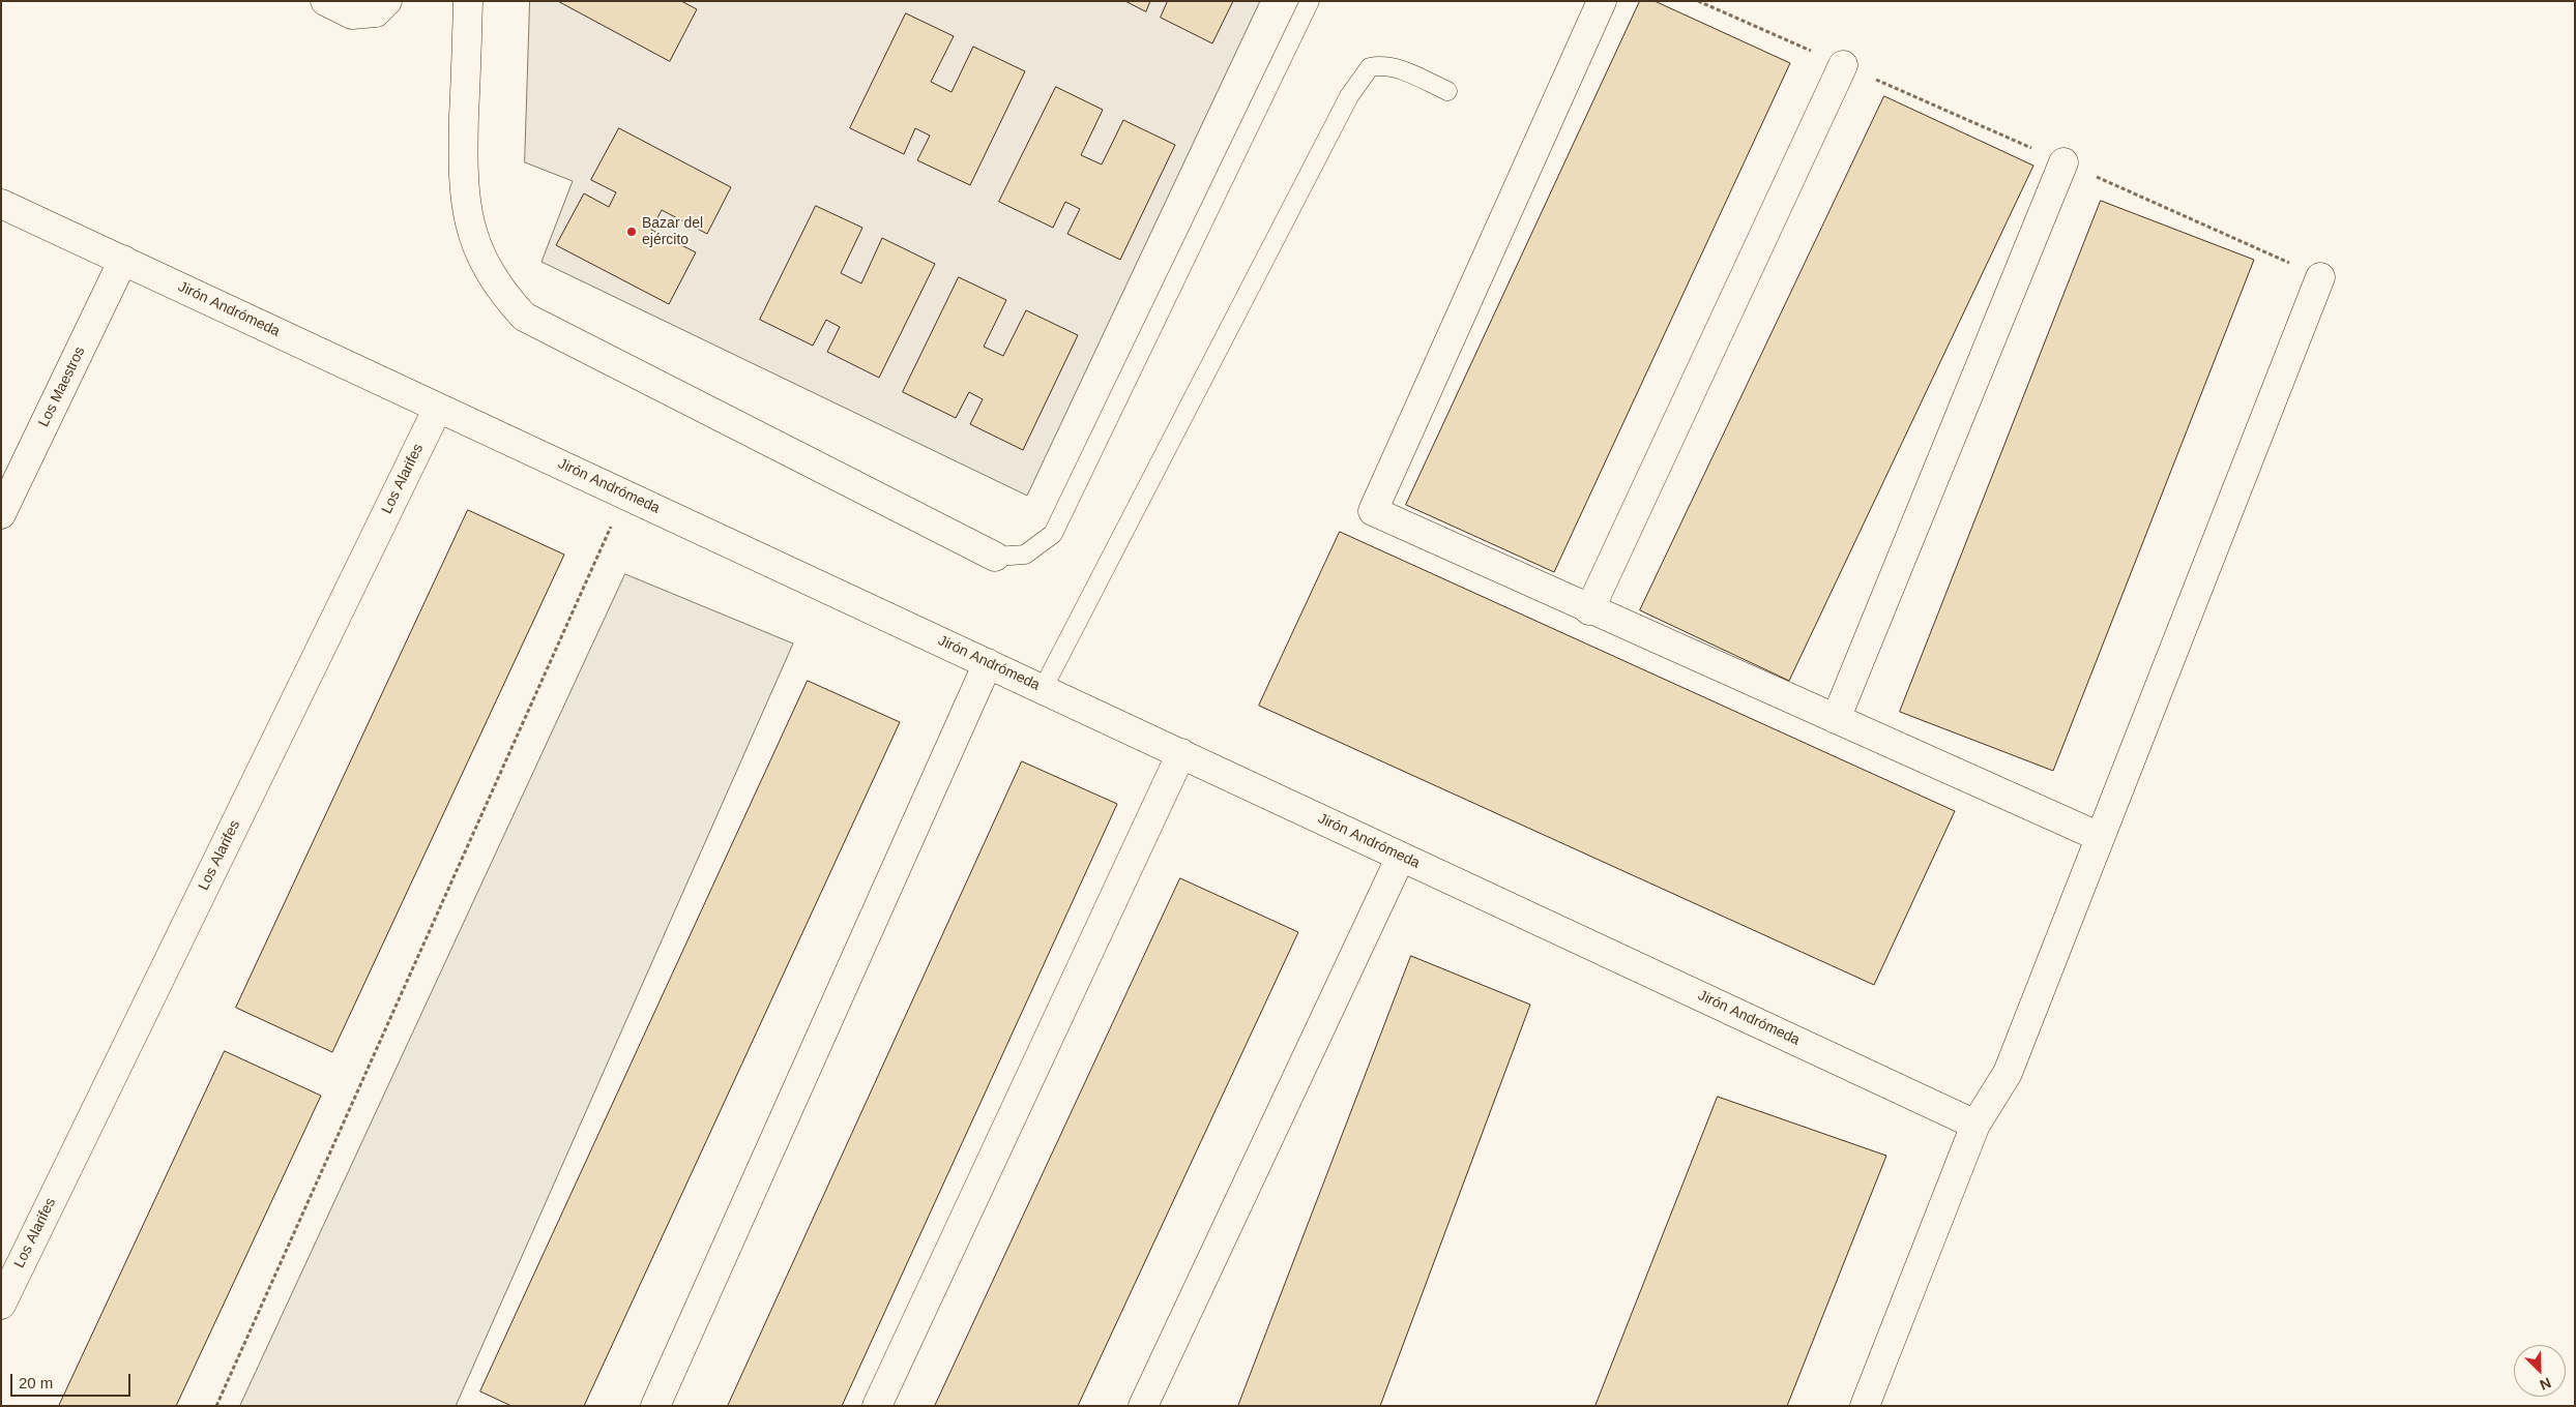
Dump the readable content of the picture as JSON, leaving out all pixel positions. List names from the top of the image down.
{
  "streets": {
    "street": ["Jirón Andrómeda", "Los Maestros", "Los Alarifes"]
  },
  "crossings": [
    ["Jirón Andrómeda", "Los Maestros"],
    ["Jirón Andrómeda", "Los Alarifes"]
  ],
  "places": ["Bazar del ejército"],
  "scale_bar": "20 m",
  "north": "bottom right"
}
